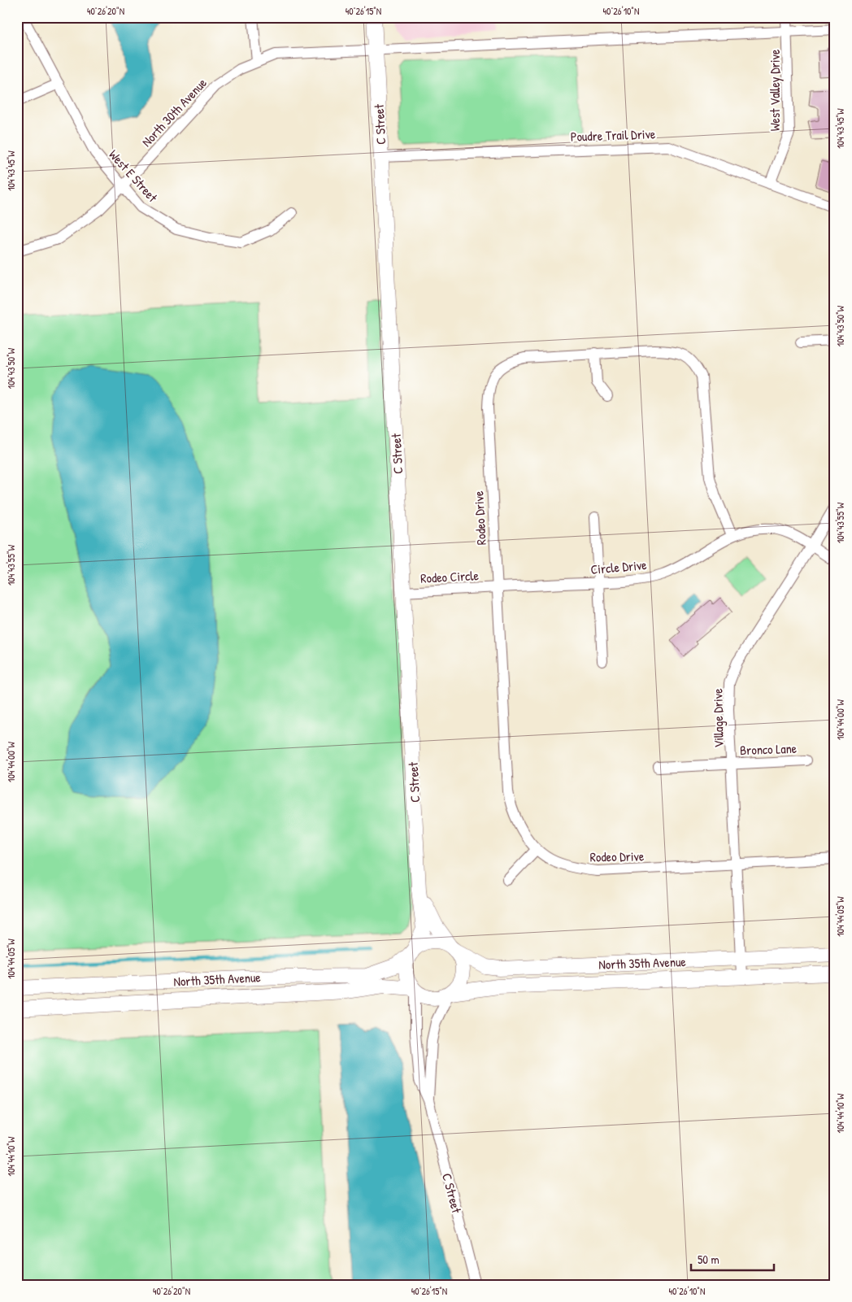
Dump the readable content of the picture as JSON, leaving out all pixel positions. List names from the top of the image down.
{
  "streets": {
    "street": [
      "West Valley Drive",
      "North 30th Avenue",
      "C Street",
      "Poudre Trail Drive",
      "West E Street",
      "Rodeo Drive",
      "Circle Drive",
      "Rodeo Circle",
      "Village Drive",
      "Bronco Lane",
      "North 35th Avenue"
    ]
  },
  "crossings": [
    ["West Valley Drive", "North 30th Avenue"],
    ["West Valley Drive", "Poudre Trail Drive"],
    ["North 30th Avenue", "C Street"],
    ["North 30th Avenue", "West E Street"],
    ["C Street", "Poudre Trail Drive"],
    ["C Street", "Rodeo Circle"],
    ["C Street", "North 35th Avenue"],
    ["Rodeo Drive", "Circle Drive"],
    ["Rodeo Drive", "Rodeo Circle"],
    ["Rodeo Drive", "Village Drive"],
    ["Circle Drive", "Rodeo Circle"],
    ["Village Drive", "Bronco Lane"],
    ["Village Drive", "North 35th Avenue"]
  ],
  "scale_bar": "50 m",
  "coordinates": [
    "40°26'20\"N",
    "40°26'15\"N",
    "40°26'10\"N",
    "104°43'45\"W",
    "104°43'50\"W",
    "104°43'55\"W",
    "104°44'00\"W",
    "104°44'05\"W",
    "104°44'10\"W"
  ]
}
